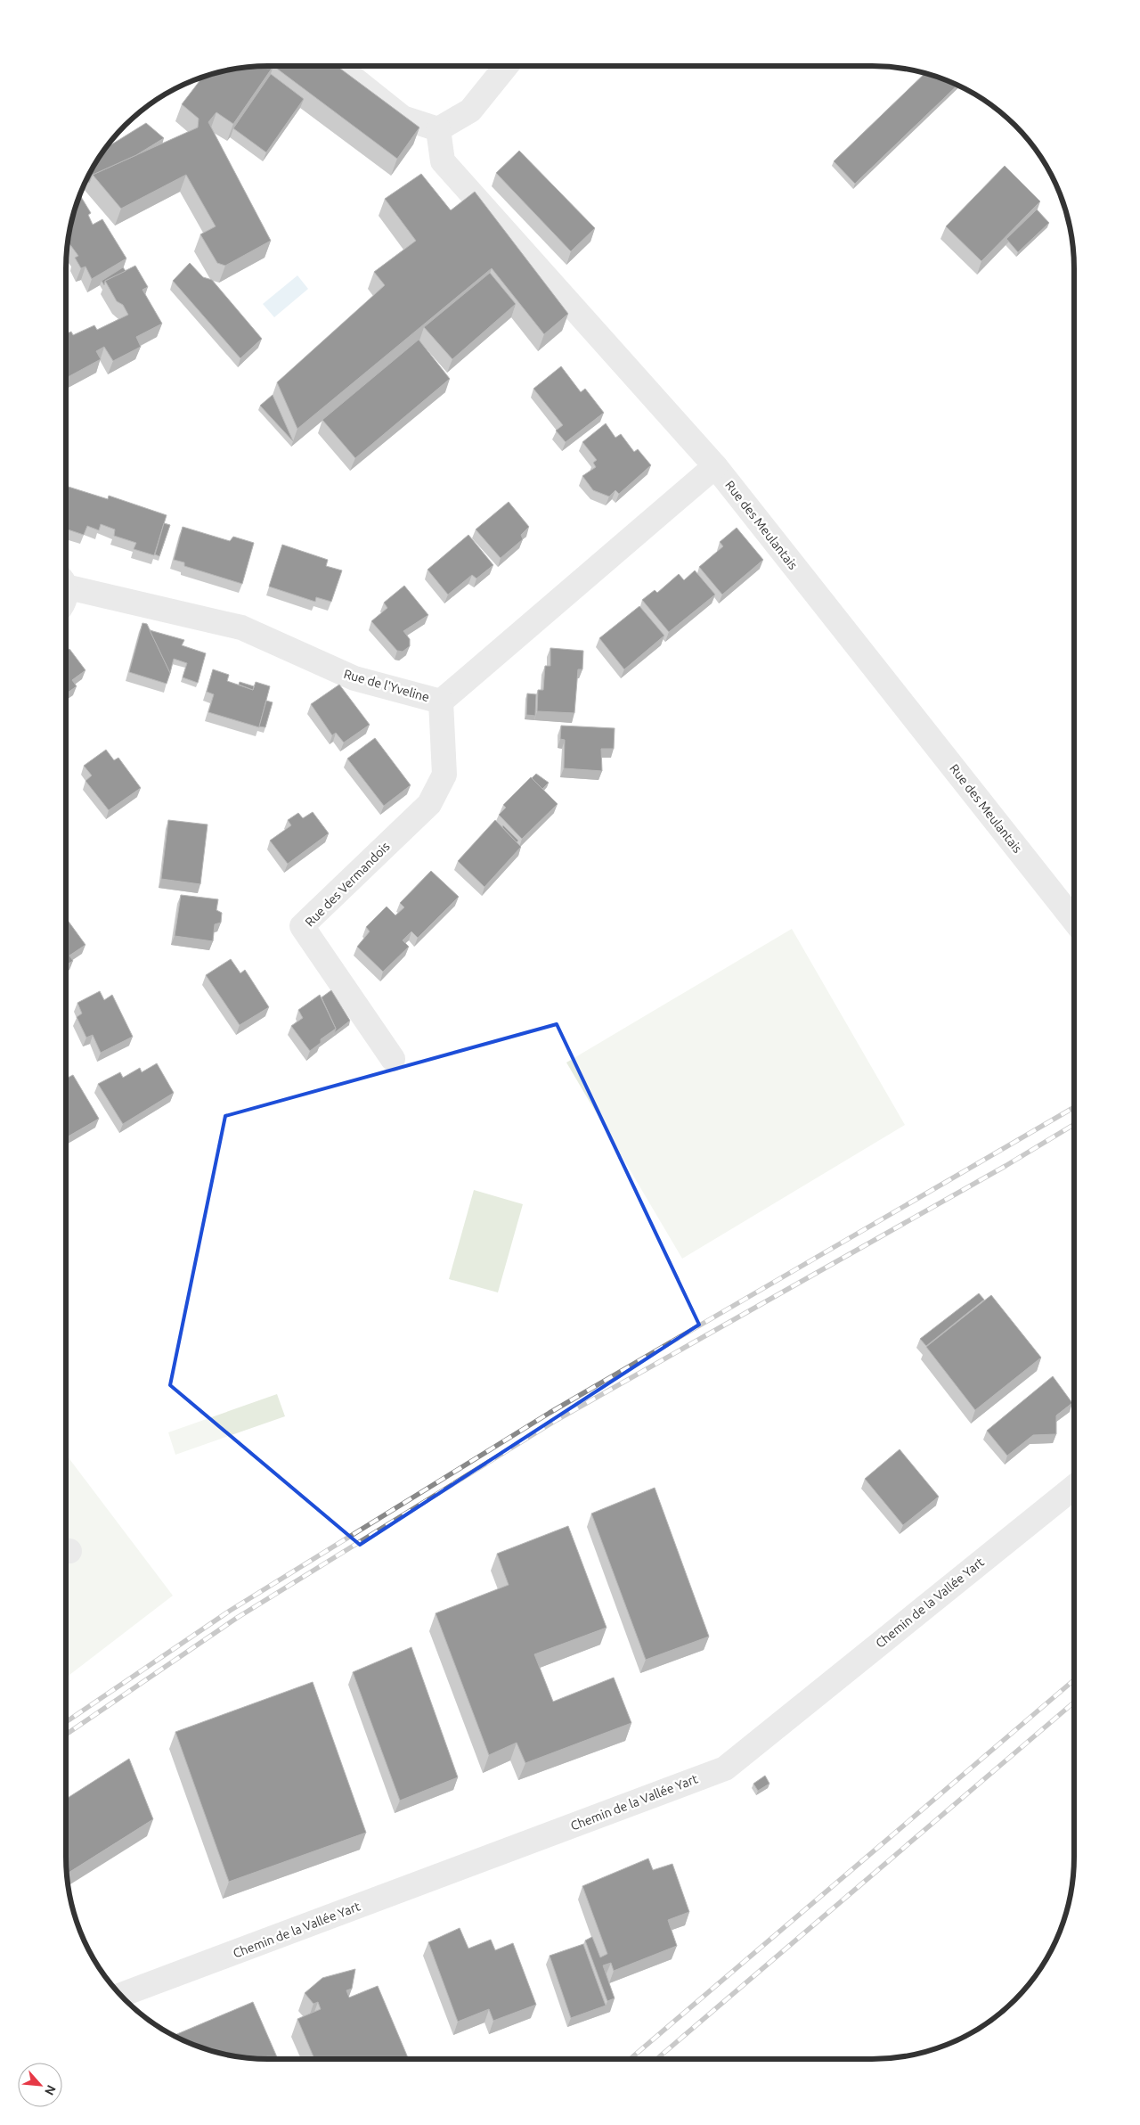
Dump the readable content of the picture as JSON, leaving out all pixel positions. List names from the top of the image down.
{
  "streets": {
    "street": [
      "Rue des Meulantais",
      "Rue de l'Yveline",
      "Rue des Vermandois",
      "Chemin de la Vallée Yart"
    ]
  },
  "crossings": [
    ["Rue des Meulantais", "Rue de l'Yveline"],
    ["Rue de l'Yveline", "Rue des Vermandois"]
  ],
  "north": "bottom right"
}
